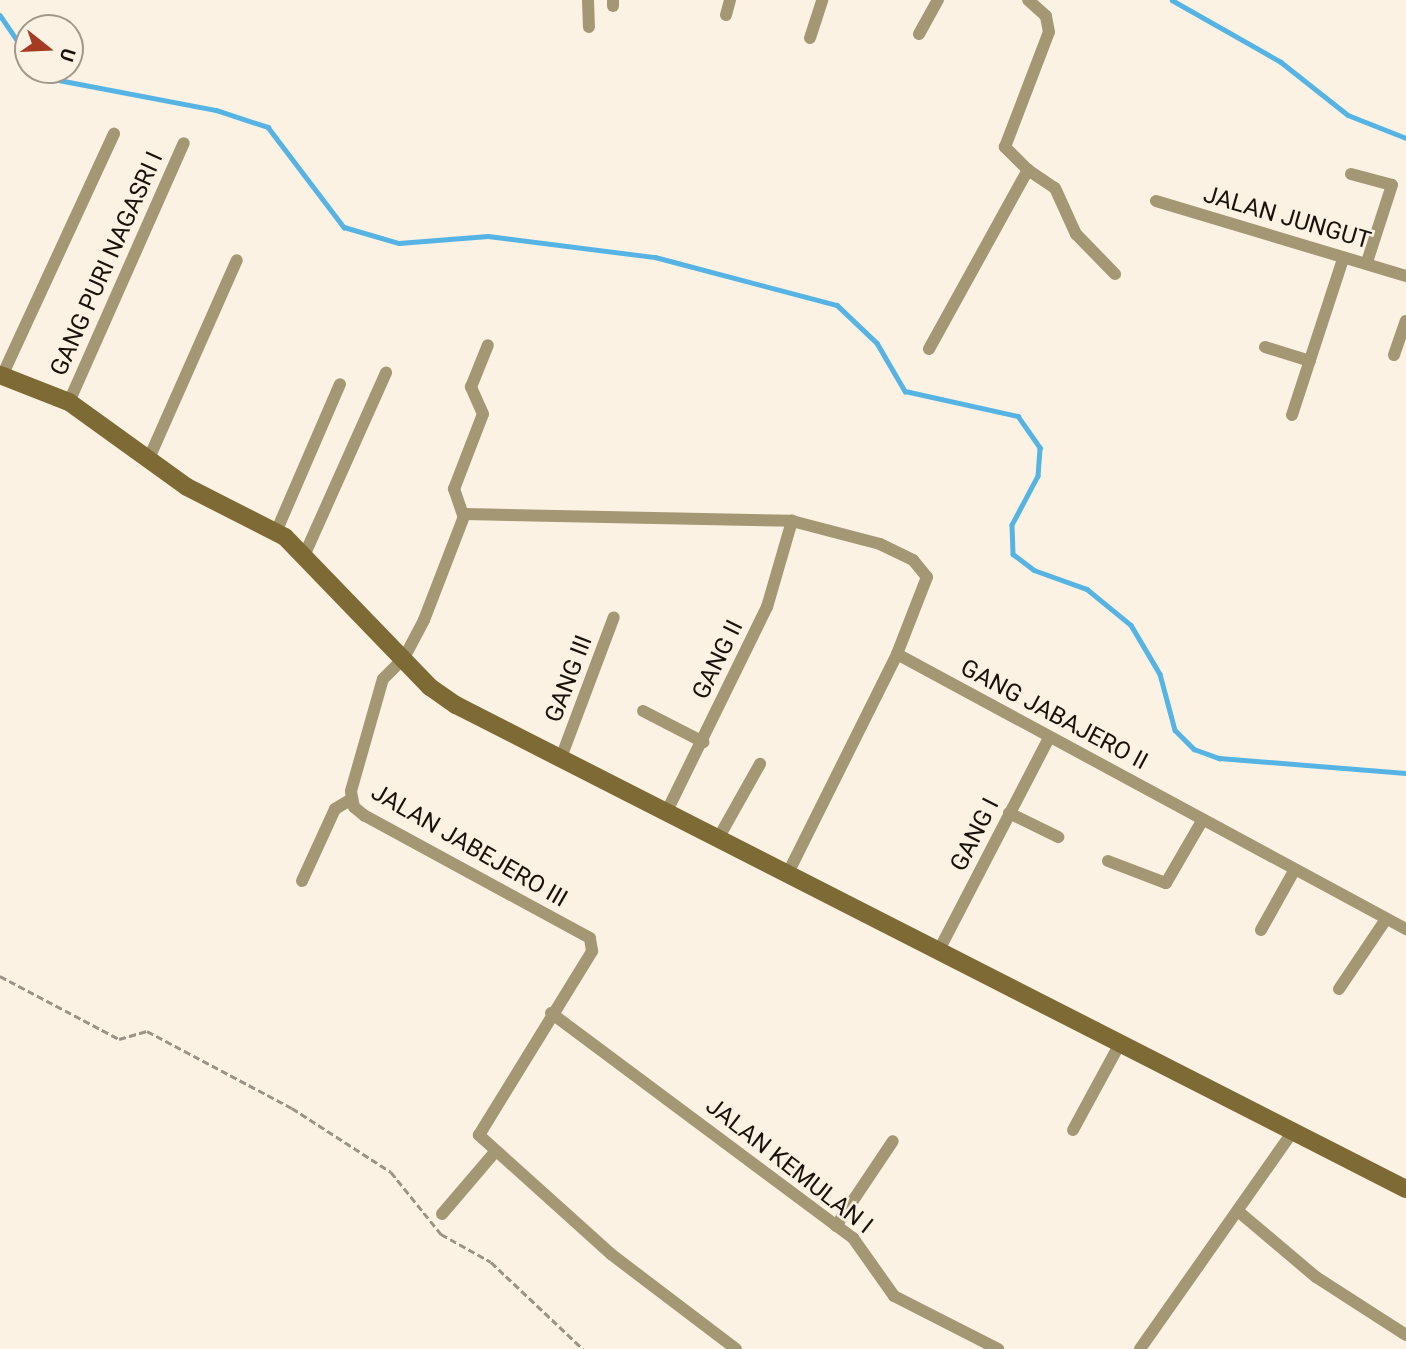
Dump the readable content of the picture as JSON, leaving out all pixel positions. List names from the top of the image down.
{
  "streets": {
    "street": [
      "JALAN JUNGUT",
      "GANG PURI NAGASRI I",
      "GANG II",
      "GANG III",
      "GANG JABAJERO II",
      "GANG I",
      "JALAN JABEJERO III",
      "JALAN KEMULAN I"
    ]
  },
  "crossings": [
    ["GANG JABAJERO II", "GANG I"],
    ["JALAN JABEJERO III", "JALAN KEMULAN I"]
  ],
  "north": "right"
}
